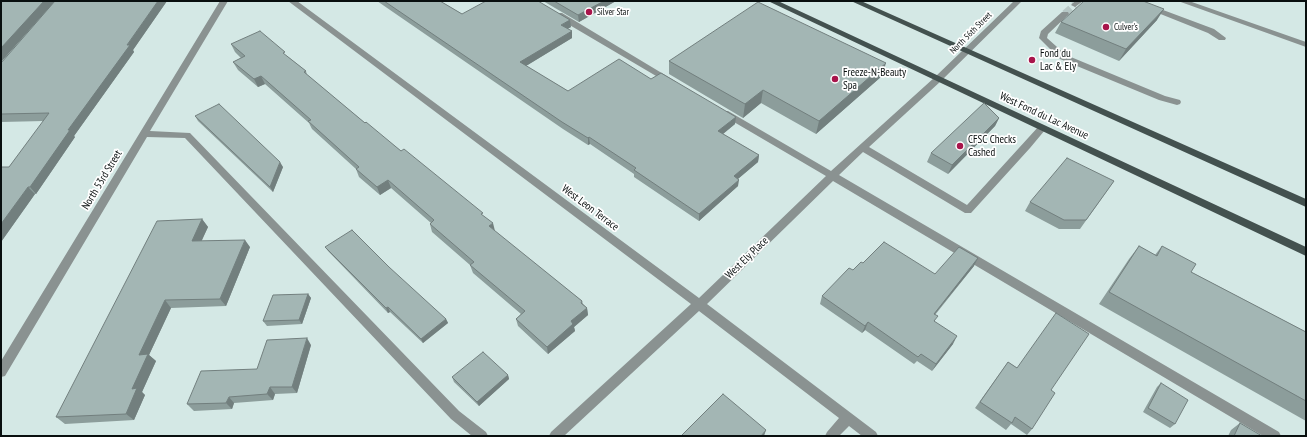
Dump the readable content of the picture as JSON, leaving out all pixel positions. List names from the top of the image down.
{
  "streets": {
    "main road": ["West Fond du Lac Avenue"],
    "street": [
      "North 56th Street",
      "North 53rd Street",
      "West Leon Terrace",
      "West Ely Place"
    ]
  },
  "crossings": [
    ["North 56th Street", "West Fond du Lac Avenue"],
    ["North 56th Street", "West Ely Place"],
    ["West Fond du Lac Avenue", "West Ely Place"],
    ["West Leon Terrace", "West Ely Place"]
  ],
  "places": [
    "Silver Star",
    "Culver's",
    "Fond du Lac & Ely",
    "Freeze-N-Beauty Spa",
    "CFSC Checks Cashed"
  ]
}
